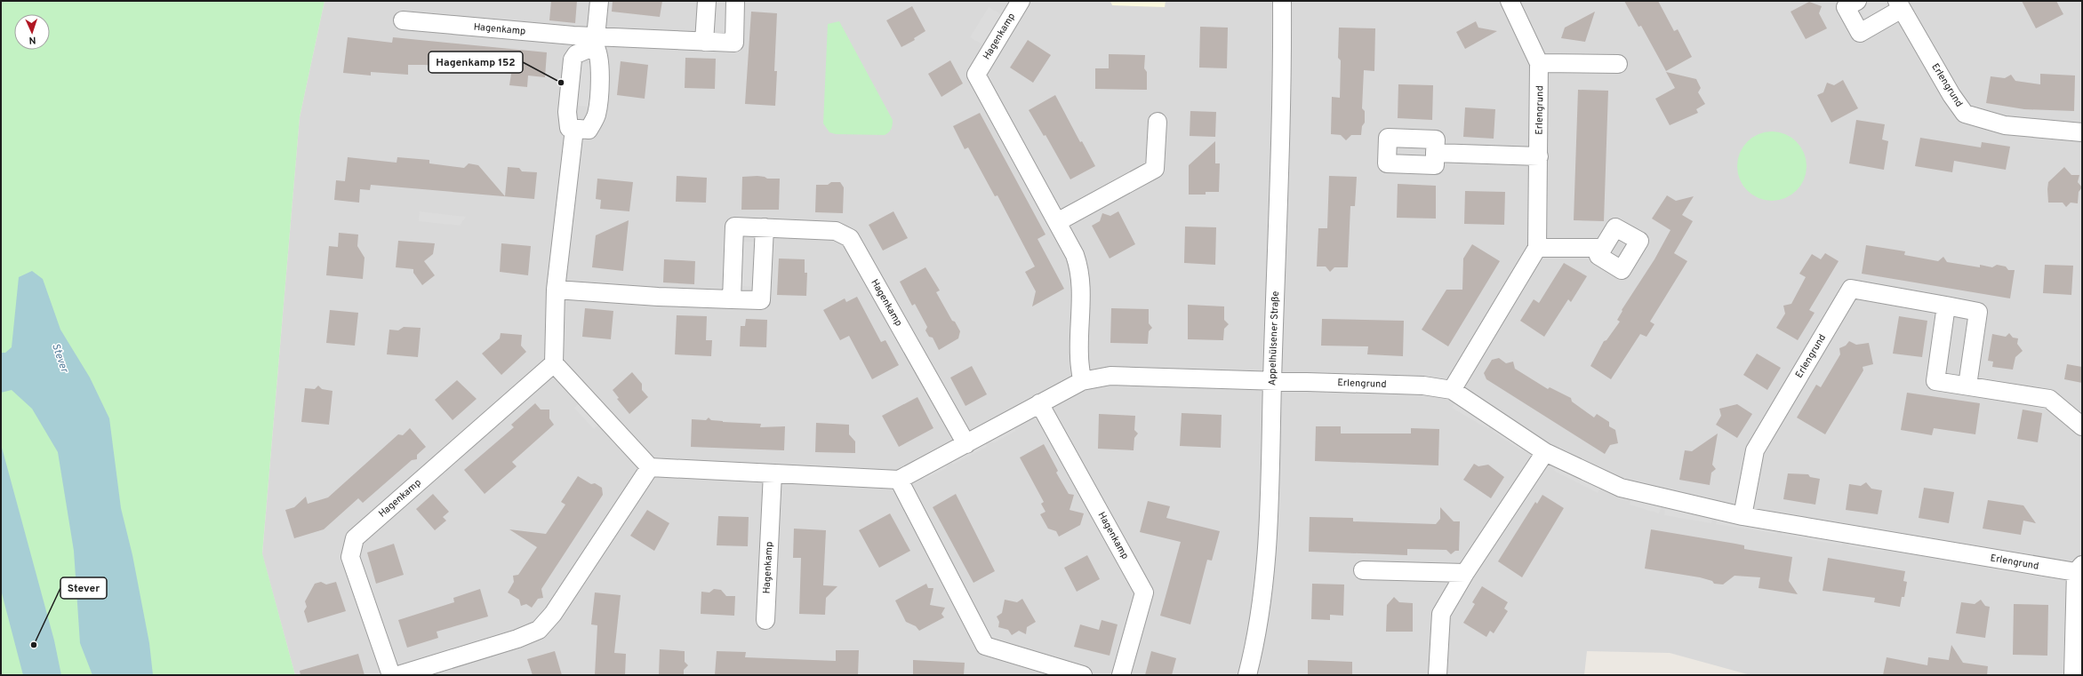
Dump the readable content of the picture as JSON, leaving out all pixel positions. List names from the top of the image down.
{
  "streets": {
    "street": ["Hagenkamp", "Erlengrund", "Appelhülsener Straße"]
  },
  "crossings": [
    ["Erlengrund", "Appelhülsener Straße"]
  ],
  "water": ["Stever"],
  "places": ["Hagenkamp 152", "Stever"],
  "north": "bottom"
}
